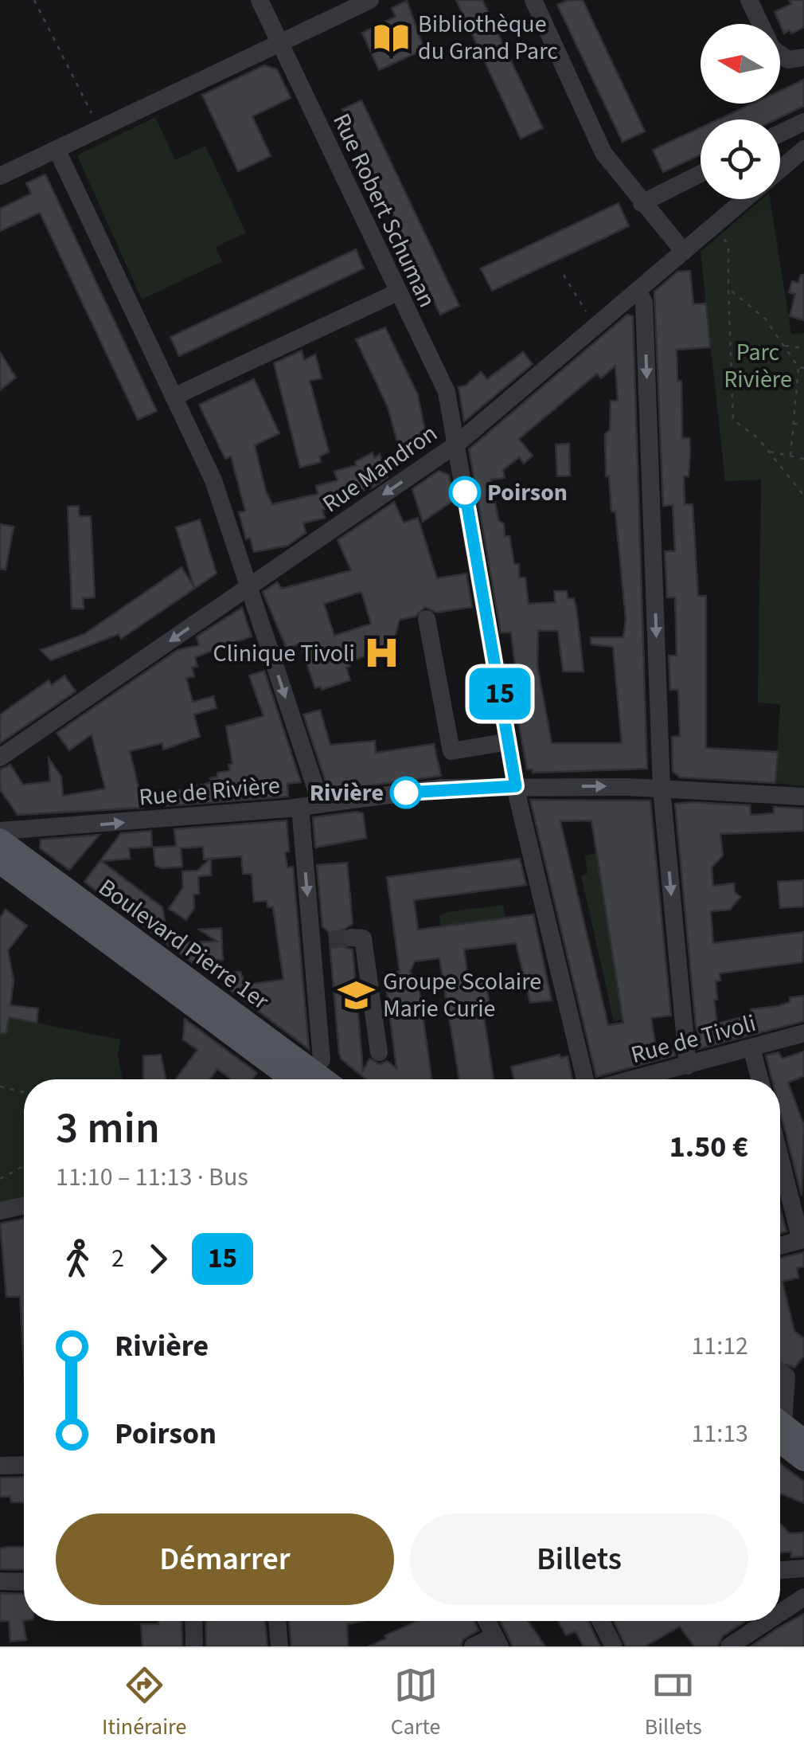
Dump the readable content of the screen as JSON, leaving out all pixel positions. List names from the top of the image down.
{
  "streets": {
    "main road": ["Boulevard Pierre 1er"],
    "street": [
      "Rue Robert Schuman",
      "Rue Mandron",
      "Rue de Rivière",
      "Rue de Tivoli"
    ]
  },
  "crossings": [
    ["Rue Robert Schuman", "Rue Mandron"],
    ["Rue Robert Schuman", "Rue de Rivière"]
  ],
  "one_way": ["Rue Mandron", "Rue de Rivière"],
  "parks": ["Parc Rivière"],
  "places": {
    "library": ["Bibliothèque du Grand Parc"],
    "other": ["Poirson", "Rivière"],
    "hospital": ["Clinique Tivoli"],
    "school or university": ["Groupe Scolaire Marie Curie"]
  },
  "lines": ["bus line 15"],
  "north": "left",
  "page": {
    "on_map": "15",
    "heading": ["3 min", "11:10 – 11:13 · Bus", "1.50 €"],
    "legs": ["2", "15"],
    "list": [
      {
        "name": "Rivière",
        "value": "11:12"
      },
      {
        "name": "Poirson",
        "value": "11:13"
      }
    ],
    "buttons": ["Démarrer", "Billets"],
    "tabs": ["Itinéraire", "Carte", "Billets"]
  }
}
